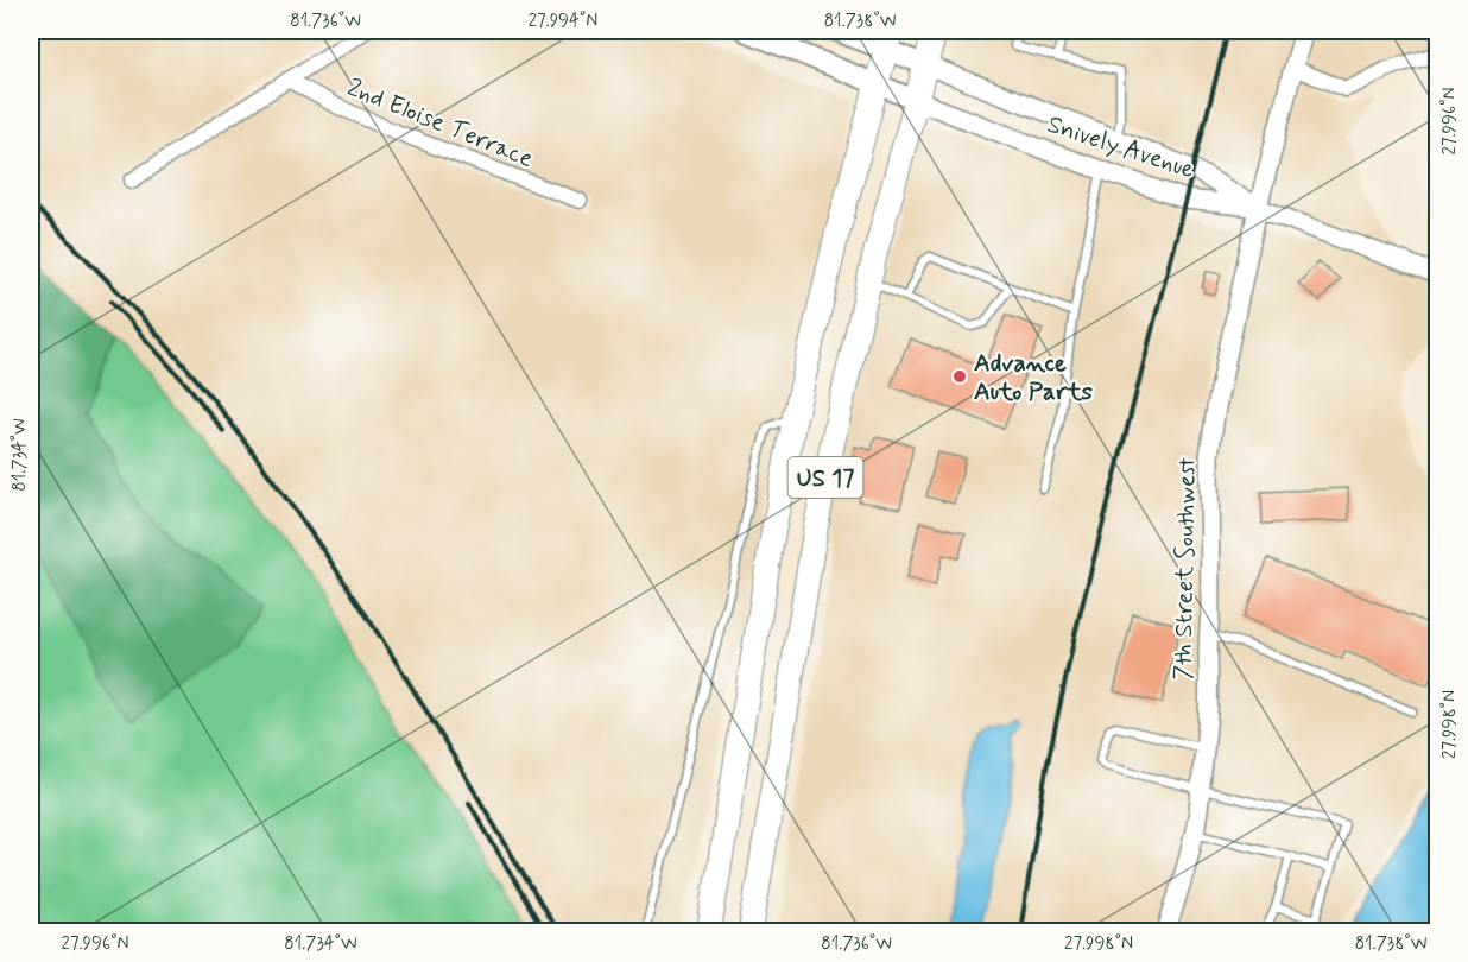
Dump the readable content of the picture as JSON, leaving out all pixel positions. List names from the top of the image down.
{
  "streets": {
    "highway": ["US 17"],
    "main road": ["Snively Avenue"],
    "street": ["2nd Eloise Terrace", "7th Street Southwest"]
  },
  "crossings": [
    ["Snively Avenue", "US 17"],
    ["Snively Avenue", "7th Street Southwest"]
  ],
  "places": ["Advance Auto Parts"],
  "coordinates": [
    "81.736°W",
    "27.994°N",
    "81.738°W",
    "27.996°N",
    "81.734°W",
    "27.998°N"
  ]
}
